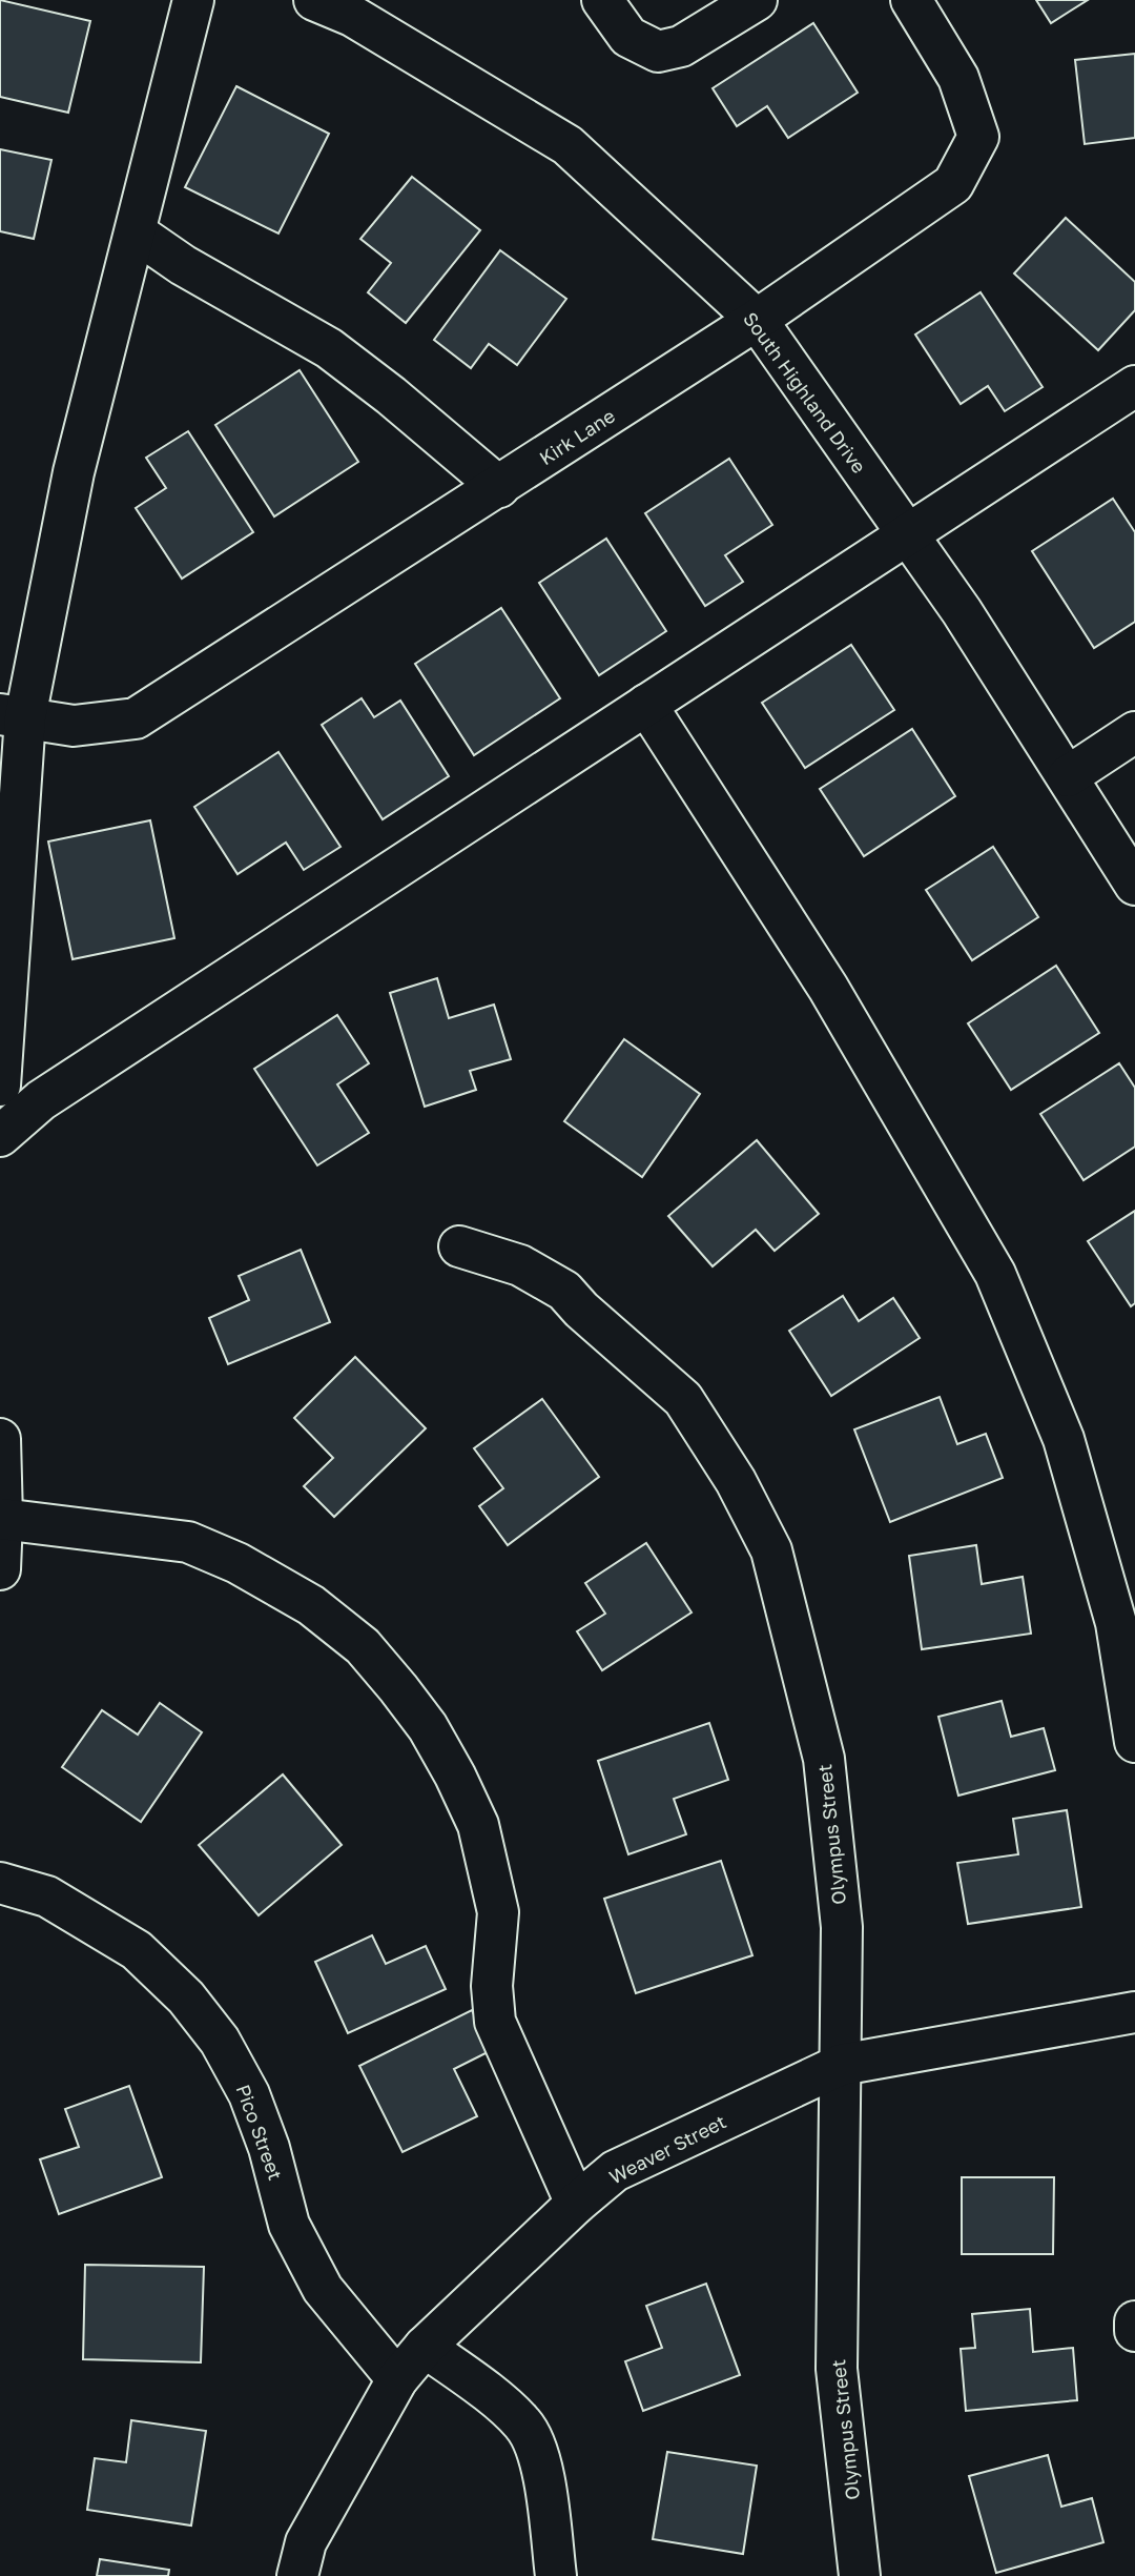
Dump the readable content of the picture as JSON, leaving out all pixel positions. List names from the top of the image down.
{
  "streets": {
    "street": [
      "South Highland Drive",
      "Kirk Lane",
      "Olympus Street",
      "Pico Street",
      "Weaver Street"
    ]
  },
  "crossings": [
    ["South Highland Drive", "Kirk Lane"],
    ["Olympus Street", "Weaver Street"],
    ["Pico Street", "Weaver Street"]
  ]
}
